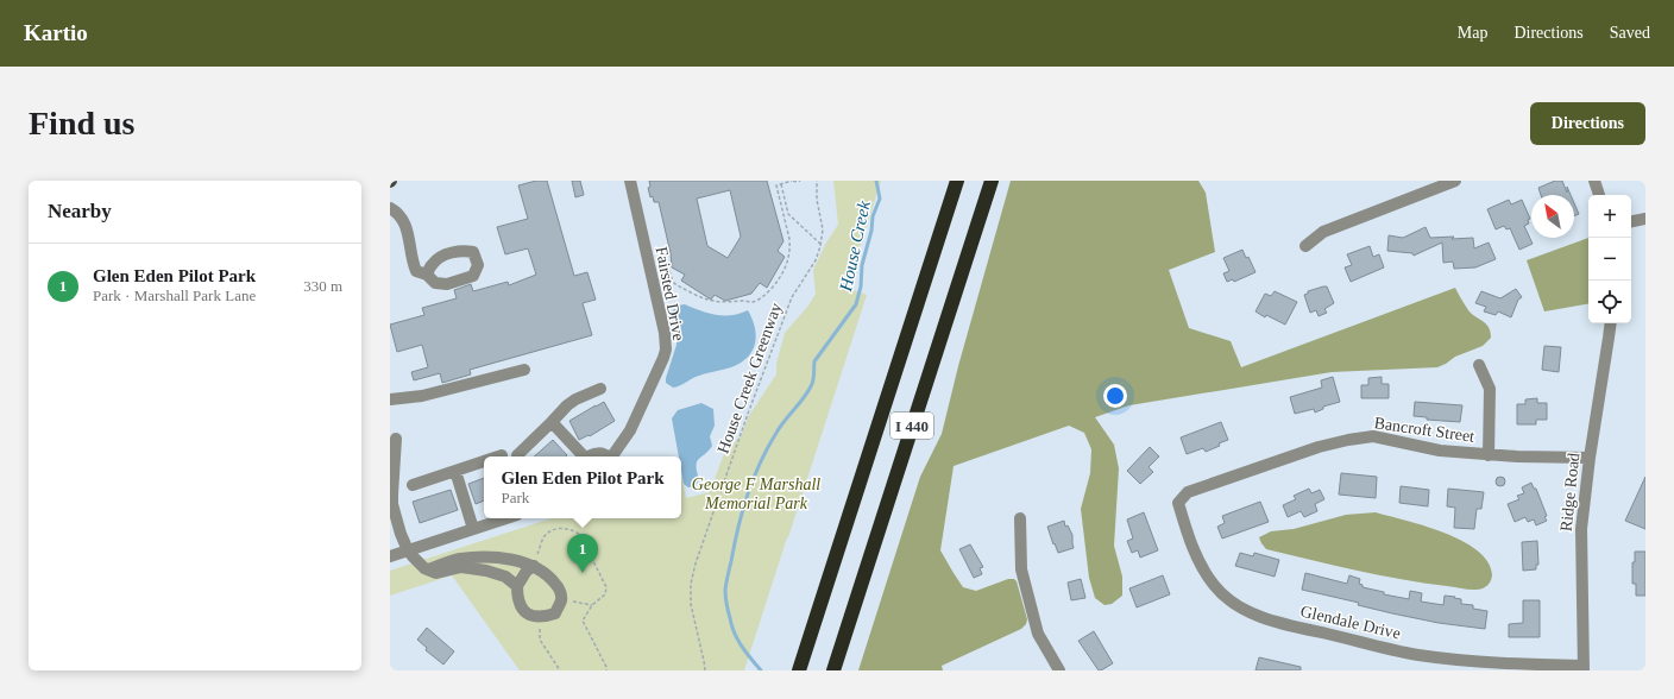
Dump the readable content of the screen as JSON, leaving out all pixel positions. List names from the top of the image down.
{
  "streets": {
    "highway": ["I 440"],
    "street": [
      "Fairsted Drive",
      "Bancroft Street",
      "Ridge Road",
      "Glendale Drive"
    ],
    "path": ["House Creek Greenway"]
  },
  "crossings": [
    ["Bancroft Street", "Ridge Road"],
    ["Bancroft Street", "Glendale Drive"],
    ["Ridge Road", "Glendale Drive"]
  ],
  "water": ["House Creek"],
  "parks": ["George F Marshall Memorial Park"],
  "north": "top left",
  "page": {
    "header": "Kartio",
    "nav": ["Map", "Directions", "Saved"],
    "buttons": "Directions",
    "title": "Find us",
    "heading": "Nearby",
    "map_buttons": ["+", "−"],
    "list": [
      {
        "mark": "1",
        "name": "Glen Eden Pilot Park",
        "note": "Park · Marshall Park Lane",
        "value": "330 m"
      }
    ],
    "popup": ["Glen Eden Pilot Park", "Park"],
    "pins": "1"
  }
}
